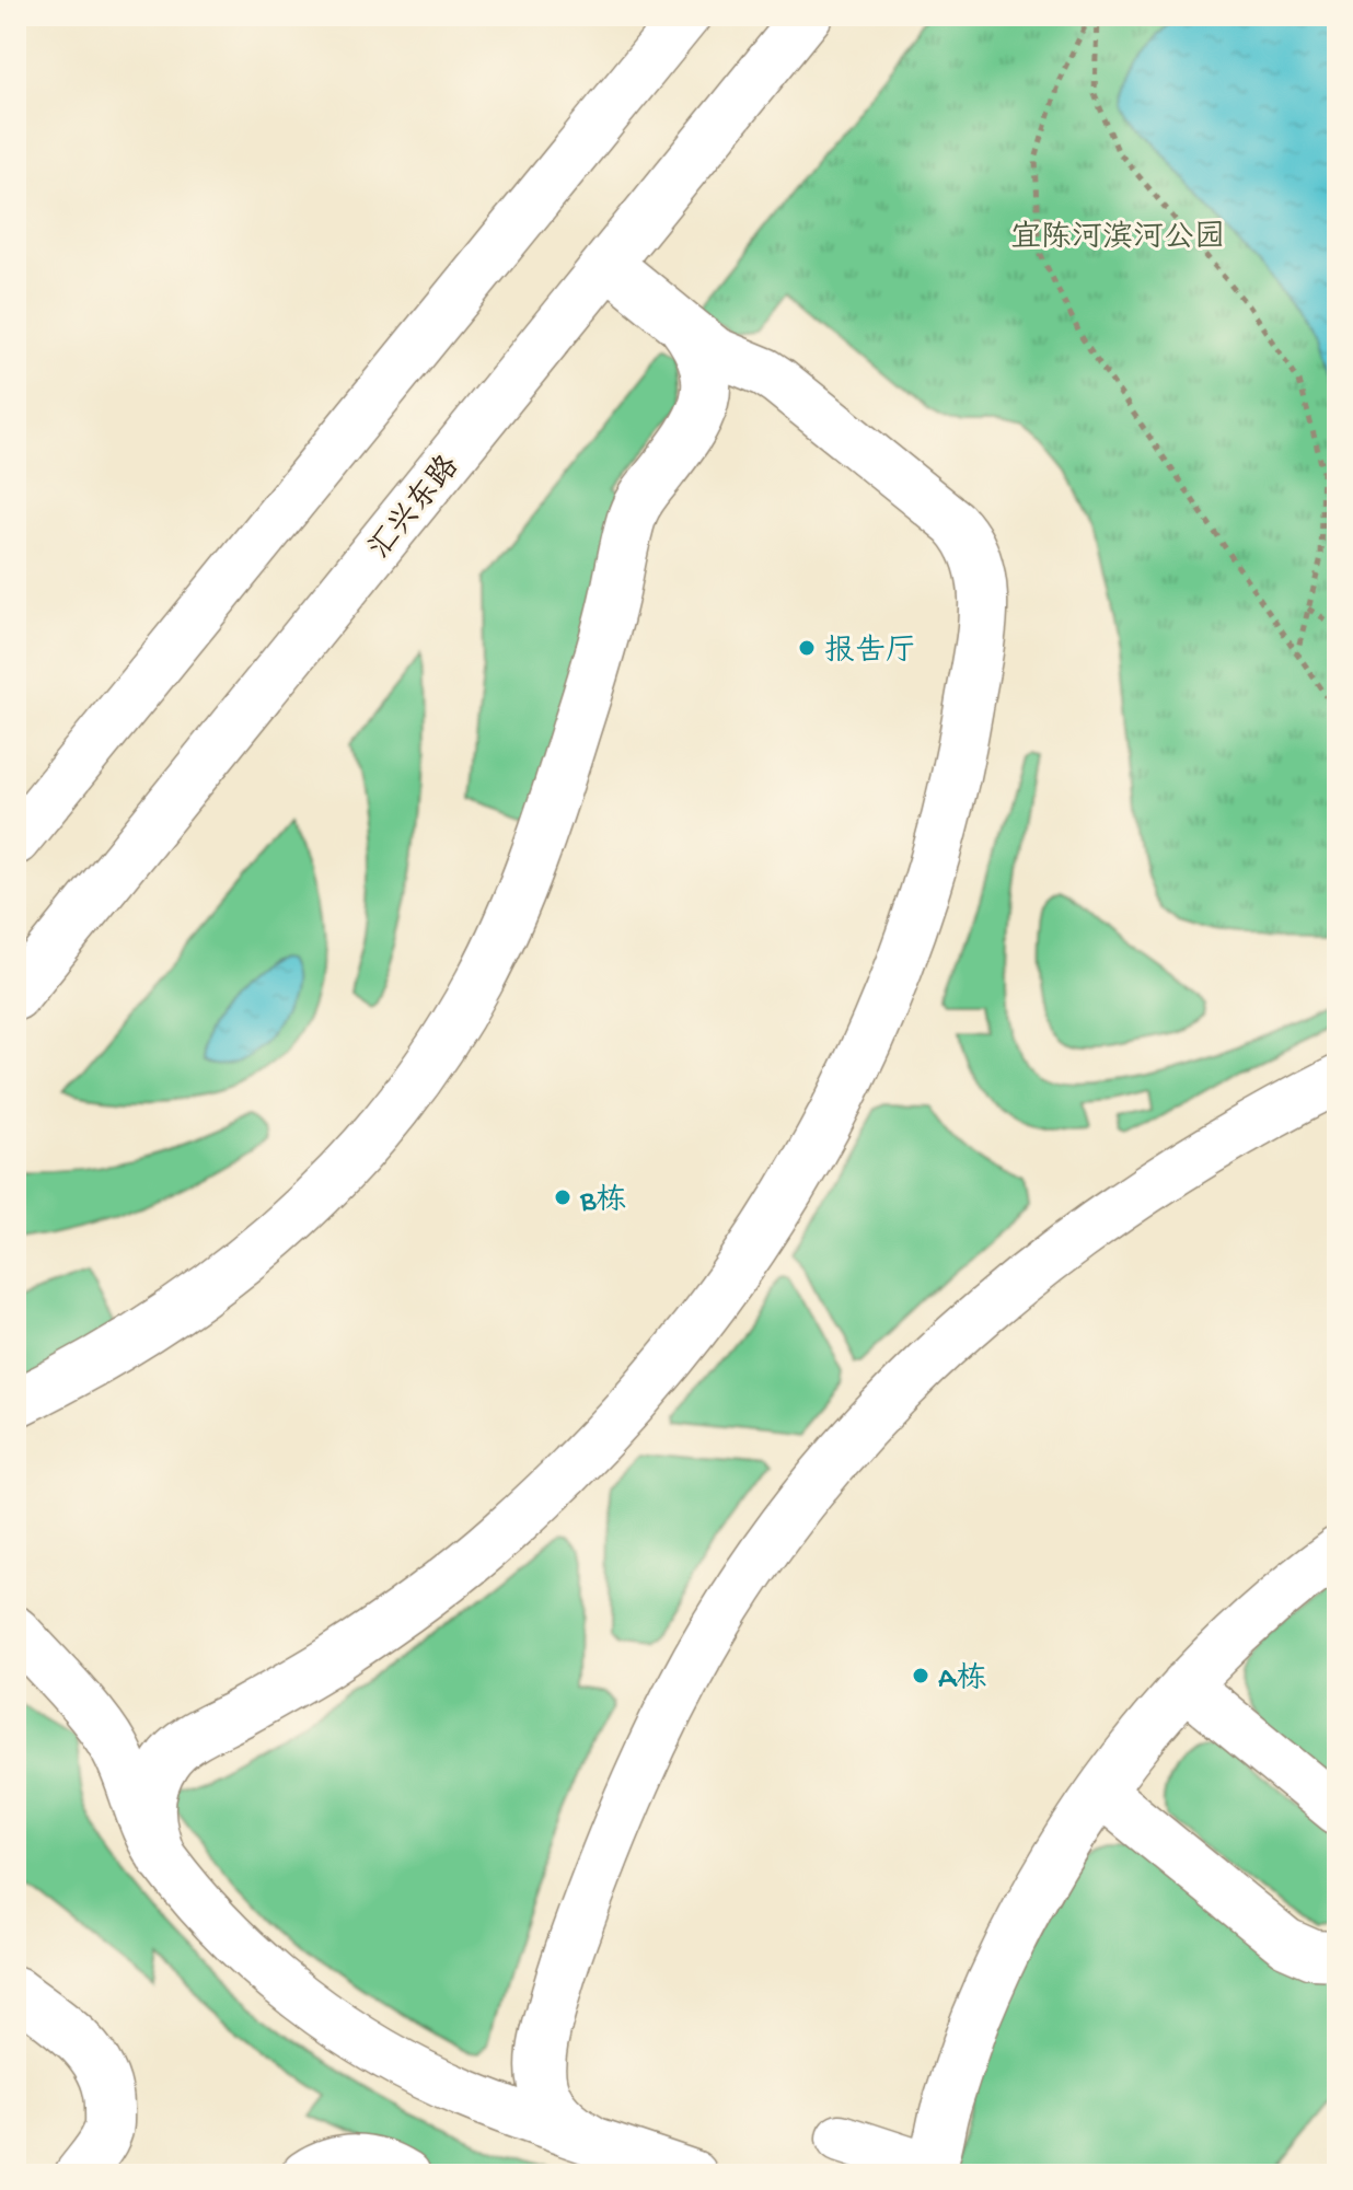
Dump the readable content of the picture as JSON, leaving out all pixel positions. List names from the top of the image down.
{
  "streets": {
    "main road": ["汇兴东路"]
  },
  "parks": ["宜陈河滨河公园"],
  "places": ["报告厅", "B栋", "A栋"]
}
